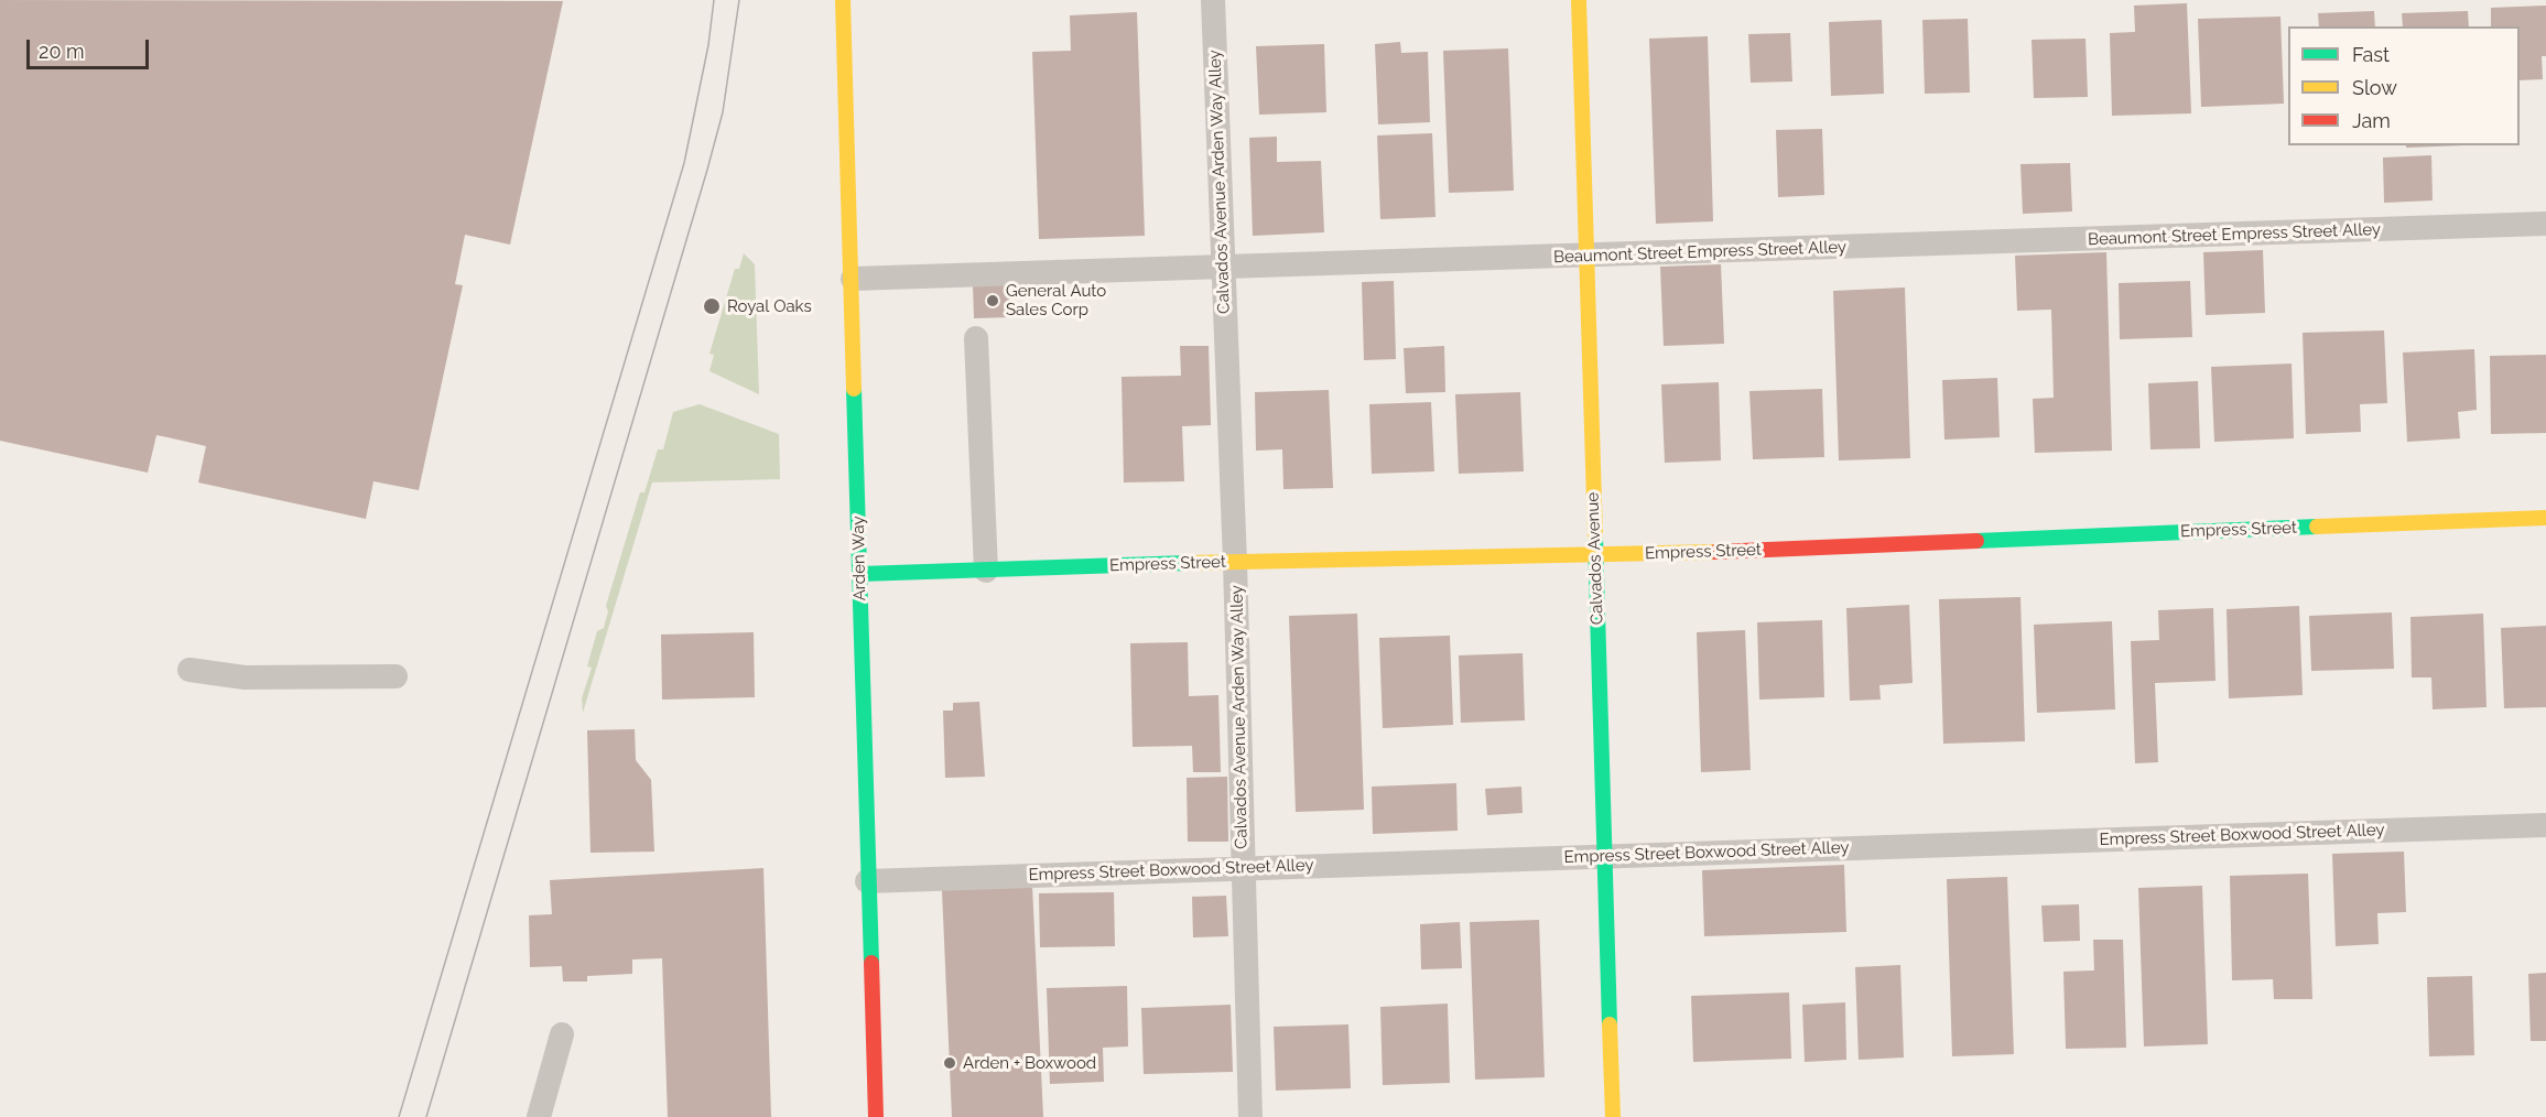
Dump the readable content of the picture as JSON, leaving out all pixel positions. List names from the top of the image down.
{
  "streets": {
    "street": ["Empress Street", "Arden Way", "Calvados Avenue"],
    "lane": ["Calvados Avenue Arden Way Alley", "Beaumont Street Empress Street Alley", "Empress Street Boxwood Street Alley"]
  },
  "crossings": [
    ["Calvados Avenue Arden Way Alley", "Beaumont Street Empress Street Alley"],
    ["Calvados Avenue Arden Way Alley", "Empress Street"],
    ["Calvados Avenue Arden Way Alley", "Empress Street Boxwood Street Alley"],
    ["Beaumont Street Empress Street Alley", "Arden Way"],
    ["Beaumont Street Empress Street Alley", "Calvados Avenue"],
    ["Empress Street", "Arden Way"],
    ["Empress Street", "Calvados Avenue"],
    ["Arden Way", "Empress Street Boxwood Street Alley"],
    ["Calvados Avenue", "Empress Street Boxwood Street Alley"]
  ],
  "places": ["General Auto Sales Corp", "Royal Oaks", "Arden + Boxwood"],
  "legend": ["Fast", "Slow", "Jam"],
  "scale_bar": "20 m"
}
